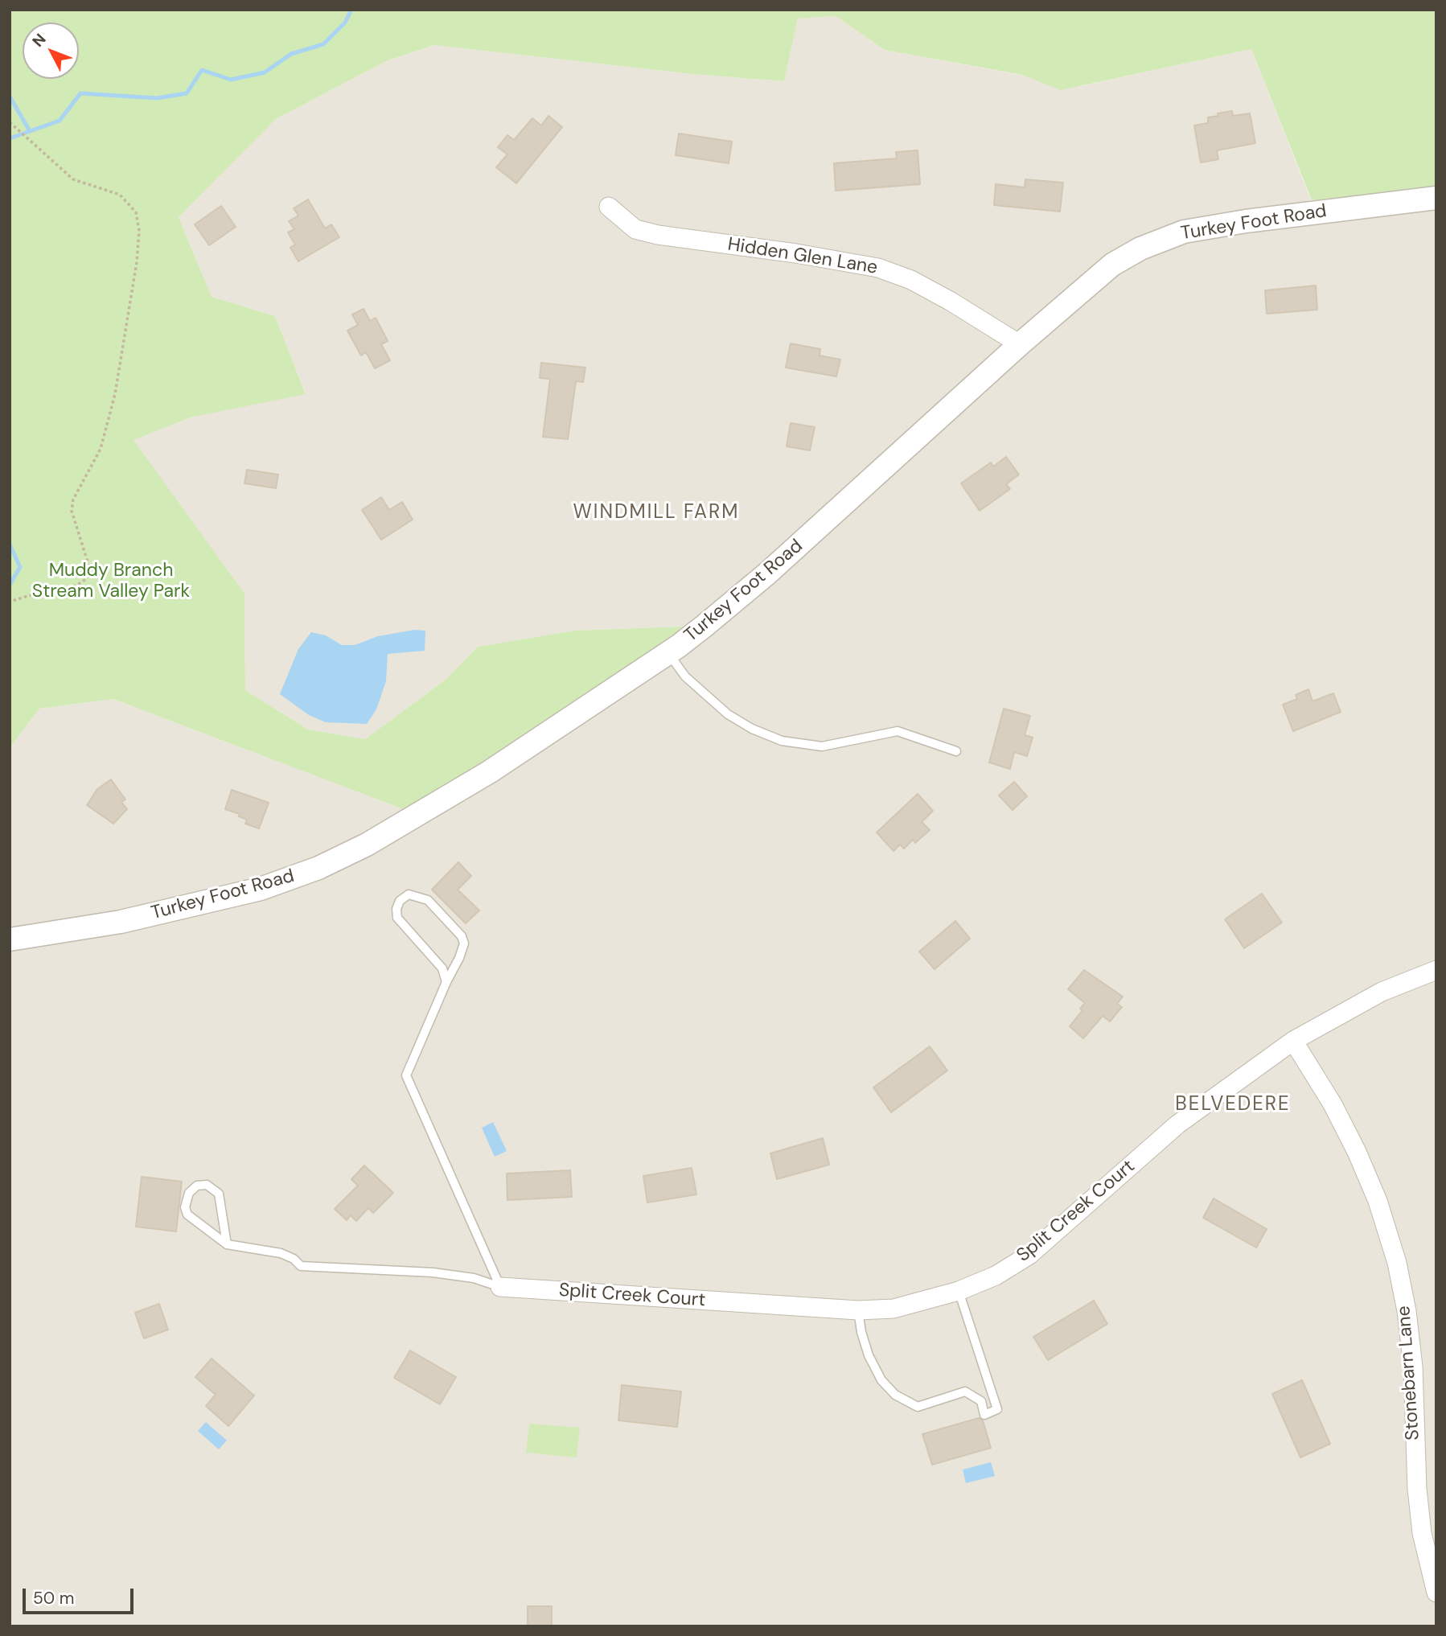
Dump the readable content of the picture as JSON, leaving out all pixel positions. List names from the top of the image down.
{
  "streets": {
    "street": [
      "Turkey Foot Road",
      "Hidden Glen Lane",
      "Split Creek Court",
      "Stonebarn Lane"
    ]
  },
  "crossings": [
    ["Turkey Foot Road", "Hidden Glen Lane"],
    ["Split Creek Court", "Stonebarn Lane"]
  ],
  "districts": ["WINDMILL FARM", "BELVEDERE"],
  "parks": ["Muddy Branch Stream Valley Park"],
  "scale_bar": "50 m",
  "north": "top left"
}
